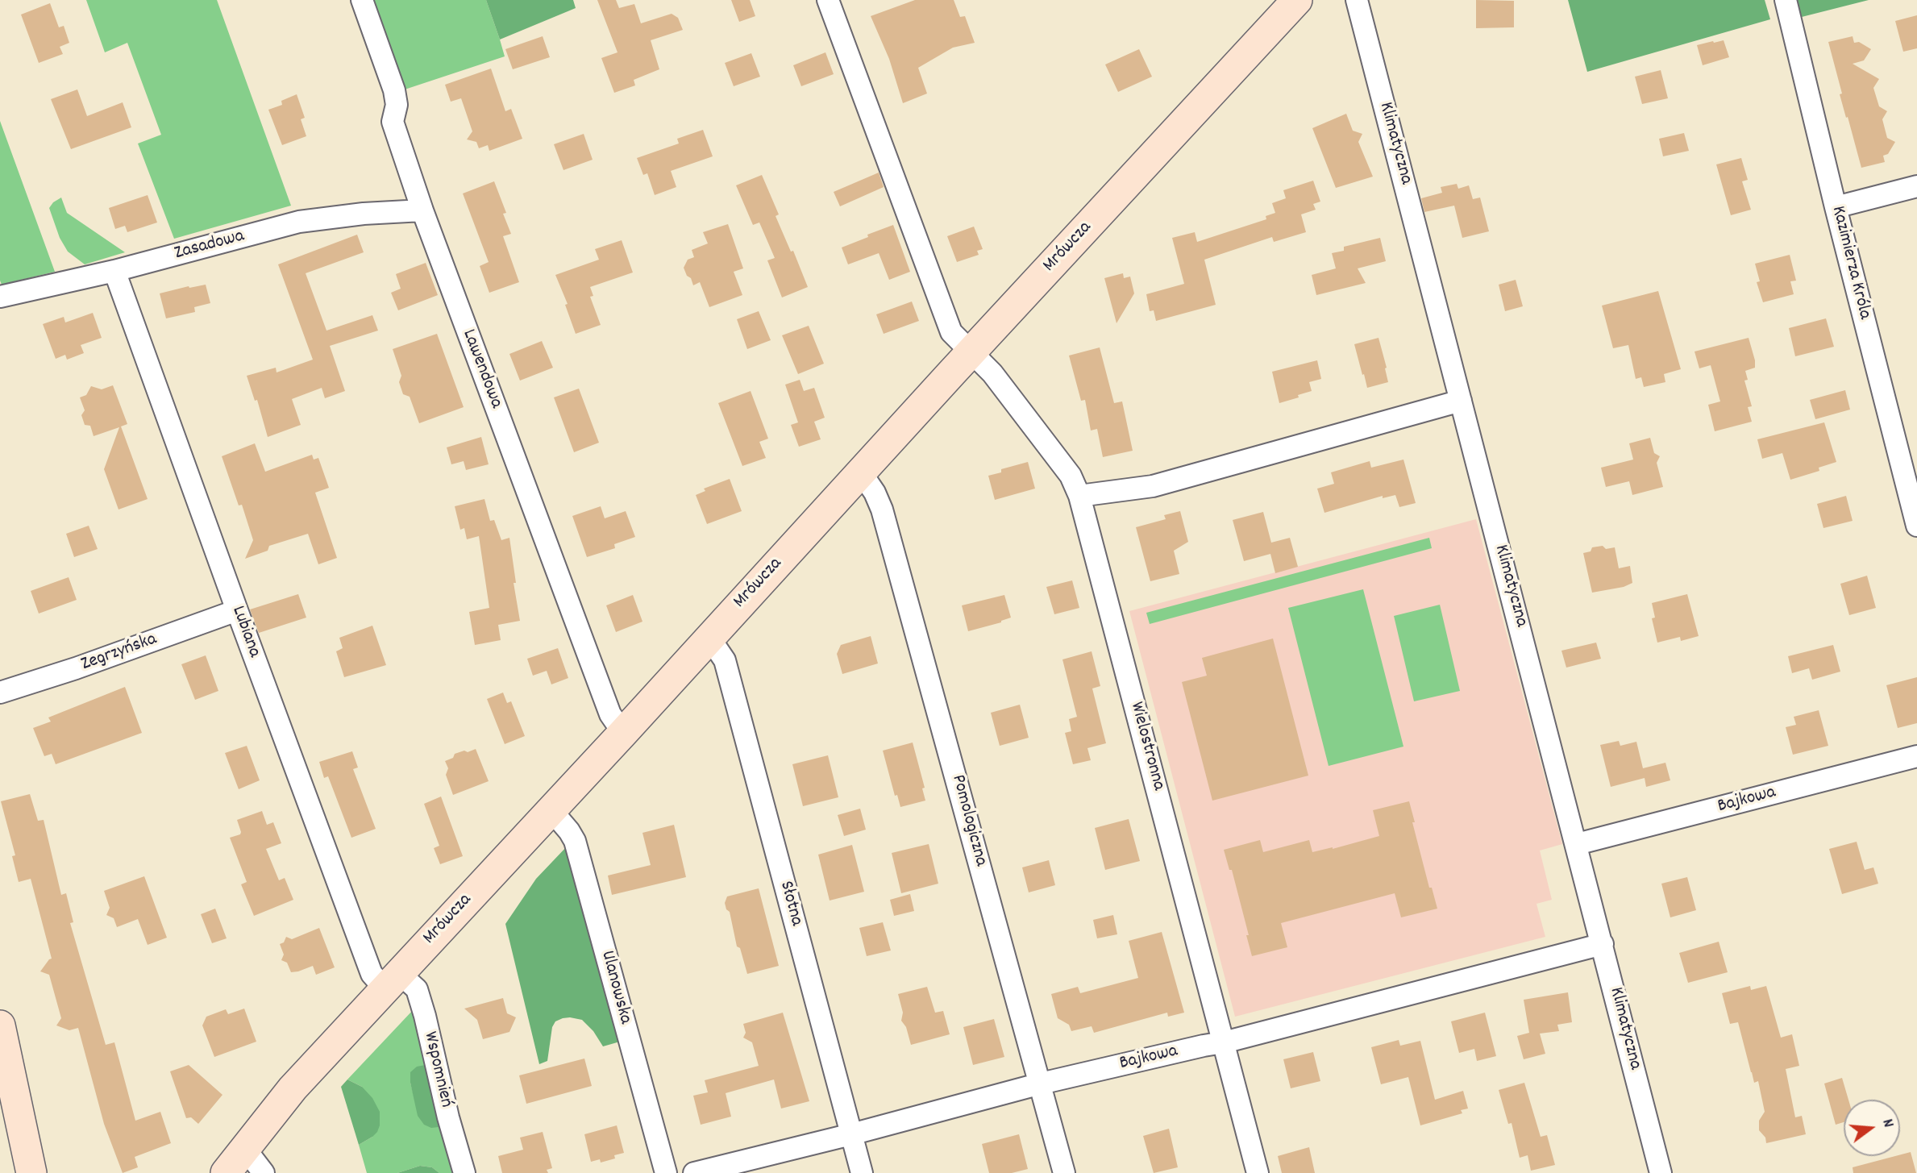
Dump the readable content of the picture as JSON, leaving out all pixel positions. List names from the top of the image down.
{
  "streets": {
    "street": [
      "Klimatyczna",
      "Zasadowa",
      "Mrówcza",
      "Kazimierza Króla",
      "Lawendowa",
      "Lubiana",
      "Zegrzyńska",
      "Wielostronna",
      "Bajkowa",
      "Pomologiczna",
      "Słotna",
      "Ulanowska",
      "Wspomnień"
    ]
  },
  "crossings": [
    ["Klimatyczna", "Bajkowa"],
    ["Zasadowa", "Lawendowa"],
    ["Zasadowa", "Lubiana"],
    ["Mrówcza", "Lawendowa"],
    ["Mrówcza", "Lubiana"],
    ["Mrówcza", "Wielostronna"],
    ["Mrówcza", "Pomologiczna"],
    ["Mrówcza", "Słotna"],
    ["Mrówcza", "Ulanowska"],
    ["Mrówcza", "Wspomnień"],
    ["Lubiana", "Zegrzyńska"],
    ["Lubiana", "Wspomnień"],
    ["Wielostronna", "Bajkowa"],
    ["Bajkowa", "Pomologiczna"],
    ["Bajkowa", "Słotna"]
  ],
  "north": "right"
}
